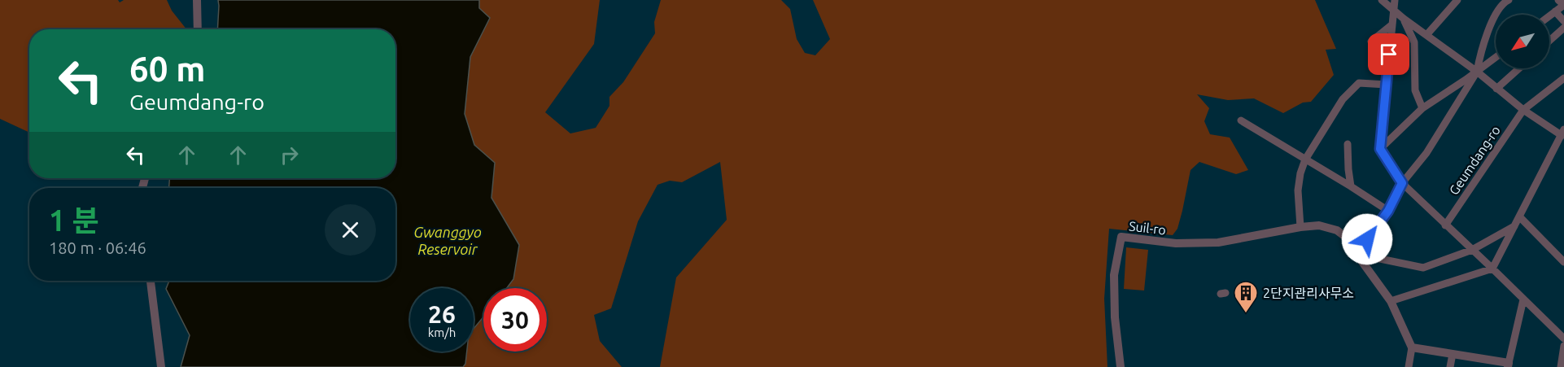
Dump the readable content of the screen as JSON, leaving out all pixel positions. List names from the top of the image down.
{
  "streets": {
    "street": ["Geumdang-ro", "Suil-ro"]
  },
  "water": ["Gwanggyo Reservoir"],
  "places": {
    "building": ["2단지관리사무소"]
  },
  "north": "bottom left",
  "page": {
    "turn": ["60 m", "Geumdang-ro"],
    "heading": ["1 분", "180 m · 06:46"],
    "speed": "26 km/h",
    "limit": "30"
  }
}
